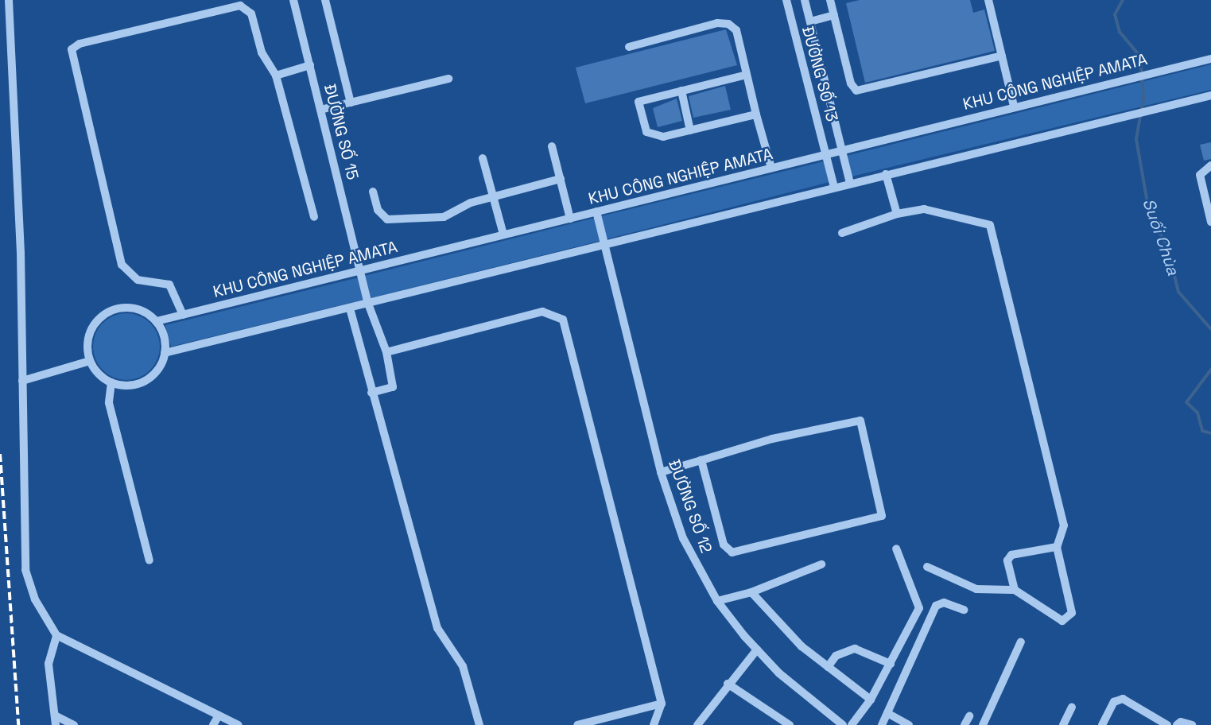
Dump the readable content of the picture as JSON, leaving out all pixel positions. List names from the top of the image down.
{
  "streets": {
    "street": [
      "ĐƯỜNG SỐ 13",
      "KHU CÔNG NGHIỆP AMATA",
      "ĐƯỜNG SỐ 15",
      "ĐƯỜNG SỐ 12"
    ]
  },
  "crossings": [
    ["ĐƯỜNG SỐ 13", "KHU CÔNG NGHIỆP AMATA"],
    ["KHU CÔNG NGHIỆP AMATA", "ĐƯỜNG SỐ 15"],
    ["KHU CÔNG NGHIỆP AMATA", "ĐƯỜNG SỐ 12"]
  ],
  "water": ["Suối Chùa"]
}
